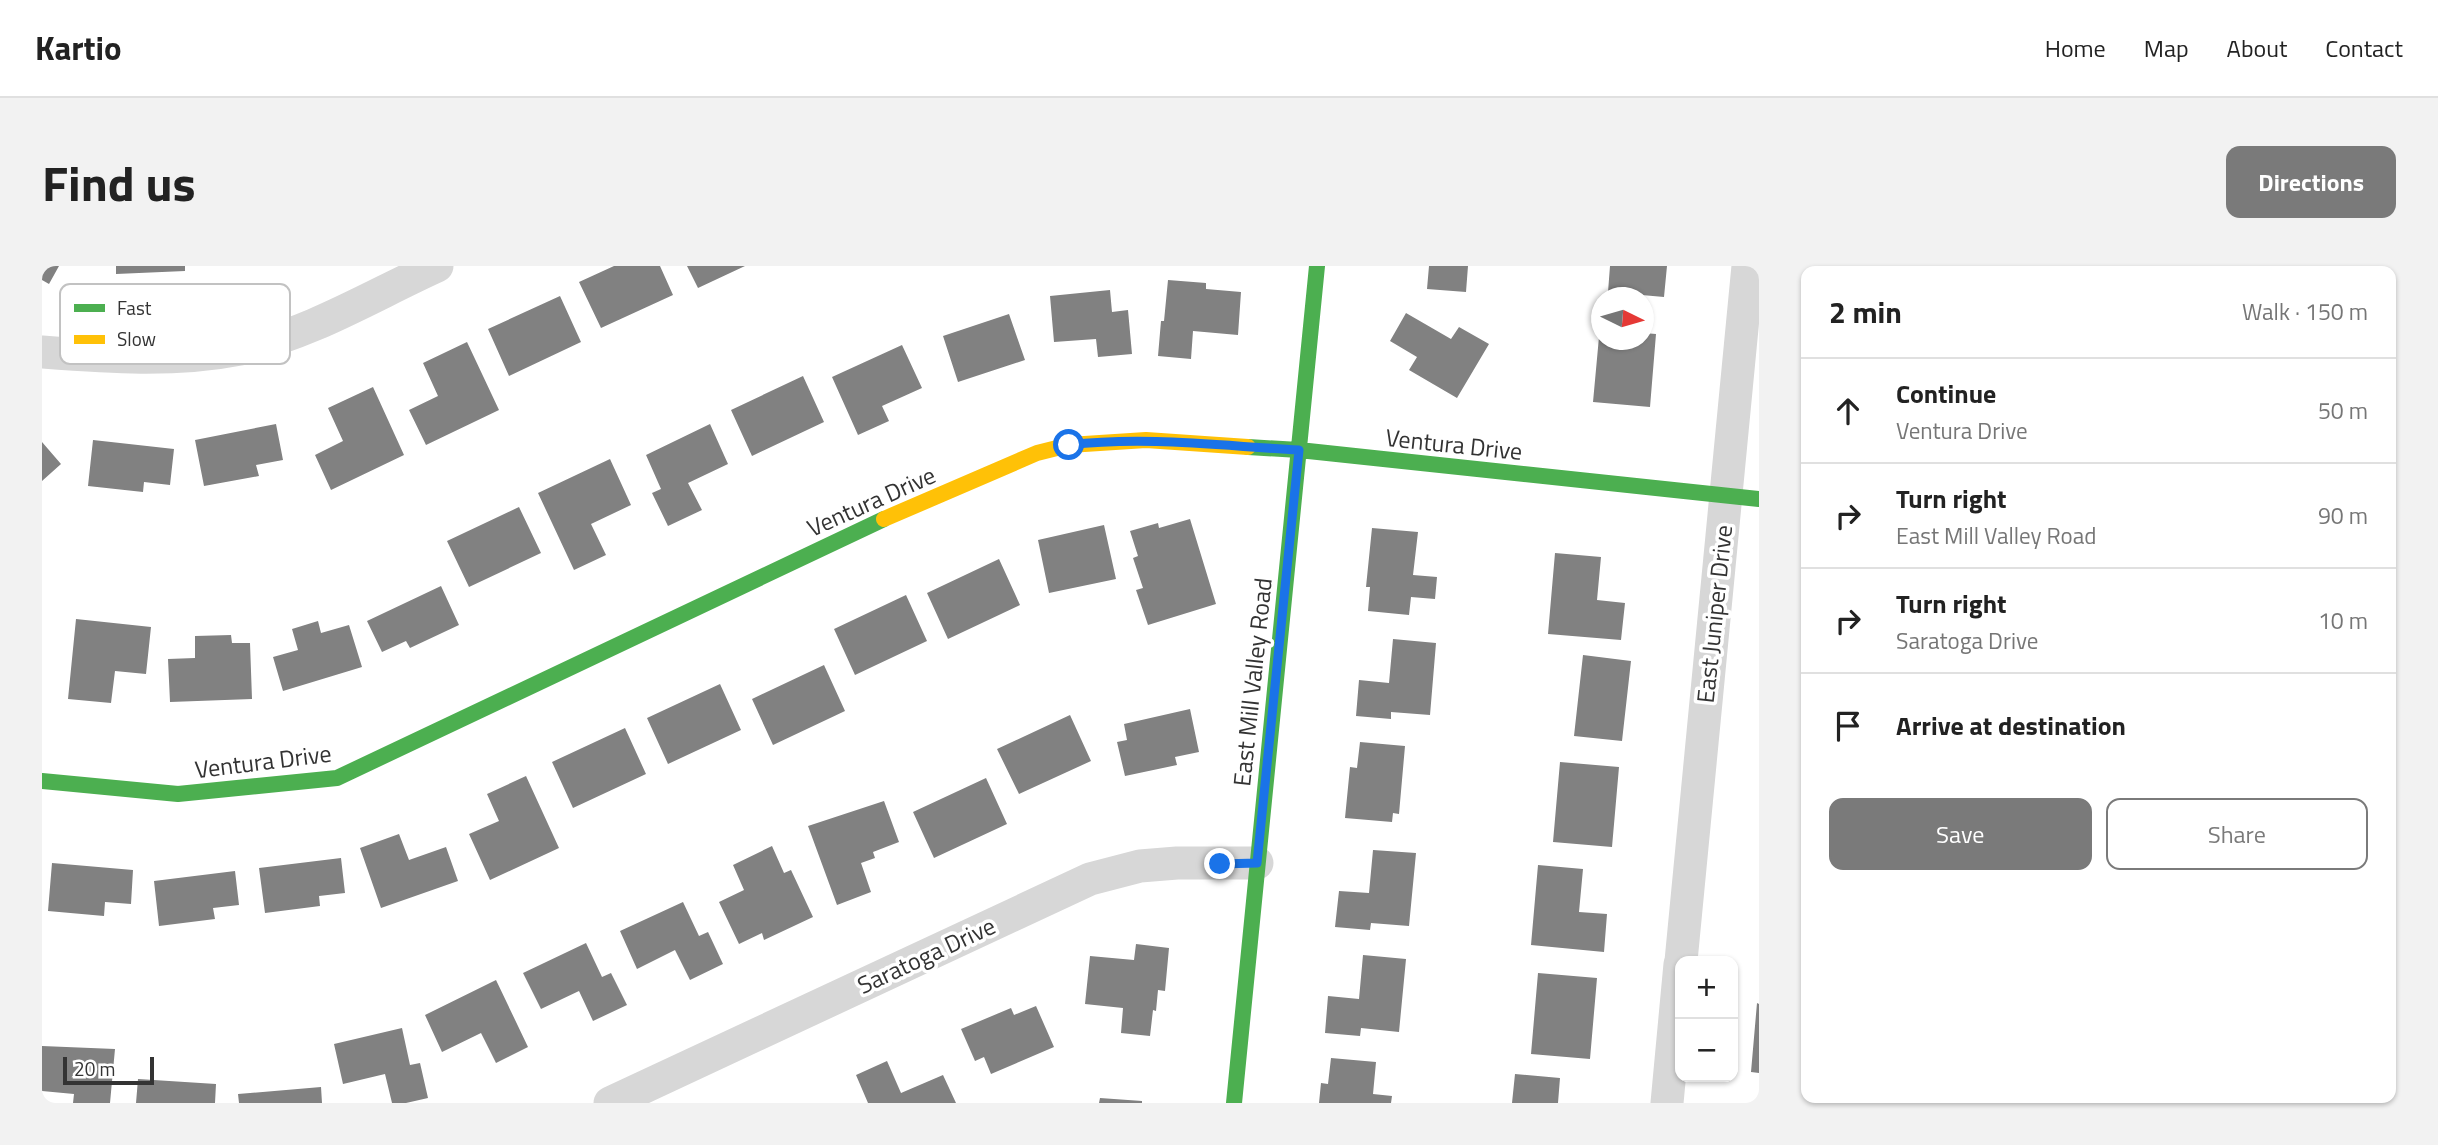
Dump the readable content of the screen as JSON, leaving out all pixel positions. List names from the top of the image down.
{
  "streets": {
    "street": [
      "Ventura Drive",
      "East Juniper Drive",
      "East Mill Valley Road",
      "Saratoga Drive"
    ]
  },
  "crossings": [
    ["Ventura Drive", "East Juniper Drive"],
    ["Ventura Drive", "East Mill Valley Road"],
    ["East Mill Valley Road", "Saratoga Drive"]
  ],
  "legend": ["Fast", "Slow"],
  "scale_bar": "20 m",
  "north": "right",
  "page": {
    "header": "Kartio",
    "nav": [
      "Home",
      "Map",
      "About",
      "Contact"
    ],
    "title": "Find us",
    "buttons": [
      "Directions",
      ["Save", "Share"]
    ],
    "heading": ["2 min", "Walk · 150 m"],
    "list": [
      ["Continue", "Ventura Drive", "50 m"],
      ["Turn right", "East Mill Valley Road", "90 m"],
      ["Turn right", "Saratoga Drive", "10 m"],
      "Arrive at destination"
    ],
    "map_buttons": ["+", "−"],
    "scale": "20 m"
  }
}
